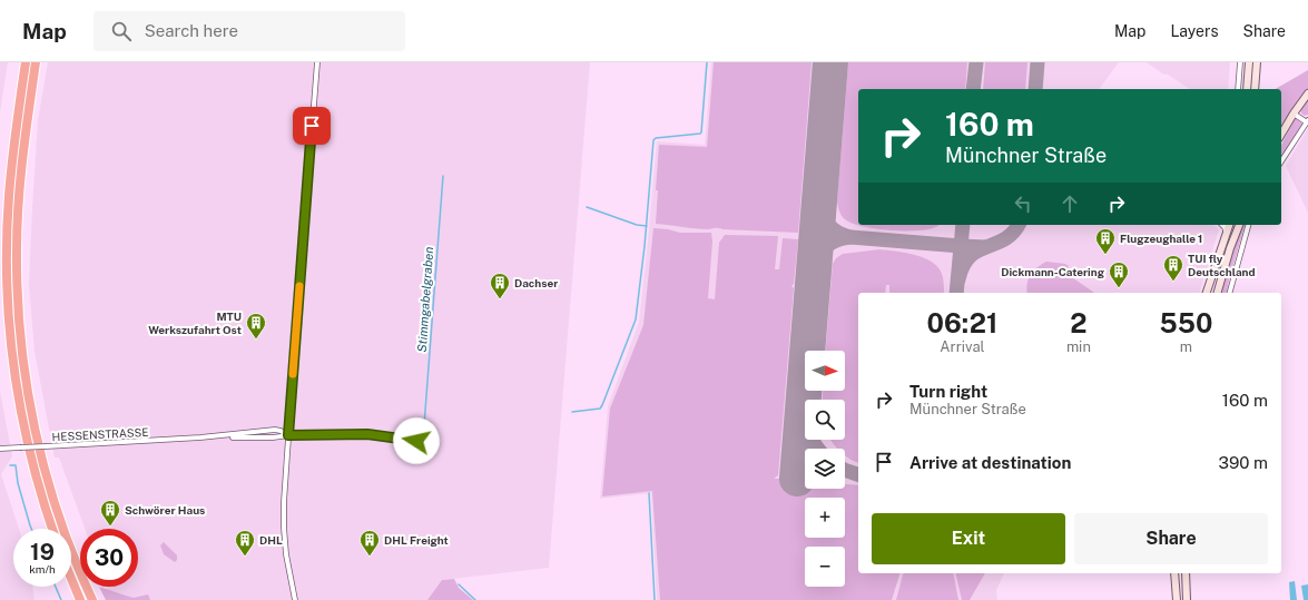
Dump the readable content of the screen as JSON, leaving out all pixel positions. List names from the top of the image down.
{
  "streets": {
    "street": ["HESSENSTRASSE"]
  },
  "water": ["Stimmgabelgraben"],
  "places": {
    "building": [
      "Flugzeughalle 1",
      "TUI fly Deutschland",
      "Dickmann-Catering",
      "Dachser",
      "MTU Werkszufahrt Ost",
      "Schwörer Haus",
      "DHL",
      "DHL Freight"
    ]
  },
  "north": "right",
  "page": {
    "header": "Map",
    "search": "Search here",
    "nav": ["Map", "Layers", "Share"],
    "turn": ["160 m", "Münchner Straße"],
    "eta": [
      "06:21",
      "Arrival",
      "2",
      "min",
      "550",
      "m"
    ],
    "map_buttons": ["+", "−"],
    "list": [
      {
        "name": "Turn right",
        "note": "Münchner Straße",
        "value": "160 m"
      },
      {
        "name": "Arrive at destination",
        "value": "390 m"
      }
    ],
    "buttons": ["Exit", "Share"],
    "speed": "19 km/h",
    "limit": "30"
  }
}
